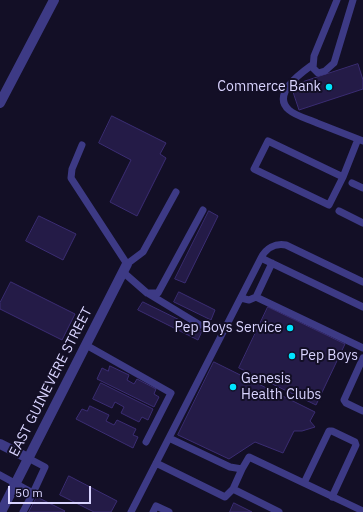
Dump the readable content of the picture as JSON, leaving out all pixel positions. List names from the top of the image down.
{
  "streets": {
    "street": ["EAST GUINEVERE STREET"]
  },
  "places": [
    "Commerce Bank",
    "Pep Boys Service",
    "Pep Boys",
    "Genesis Health Clubs"
  ],
  "scale_bar": "50 m"
}
